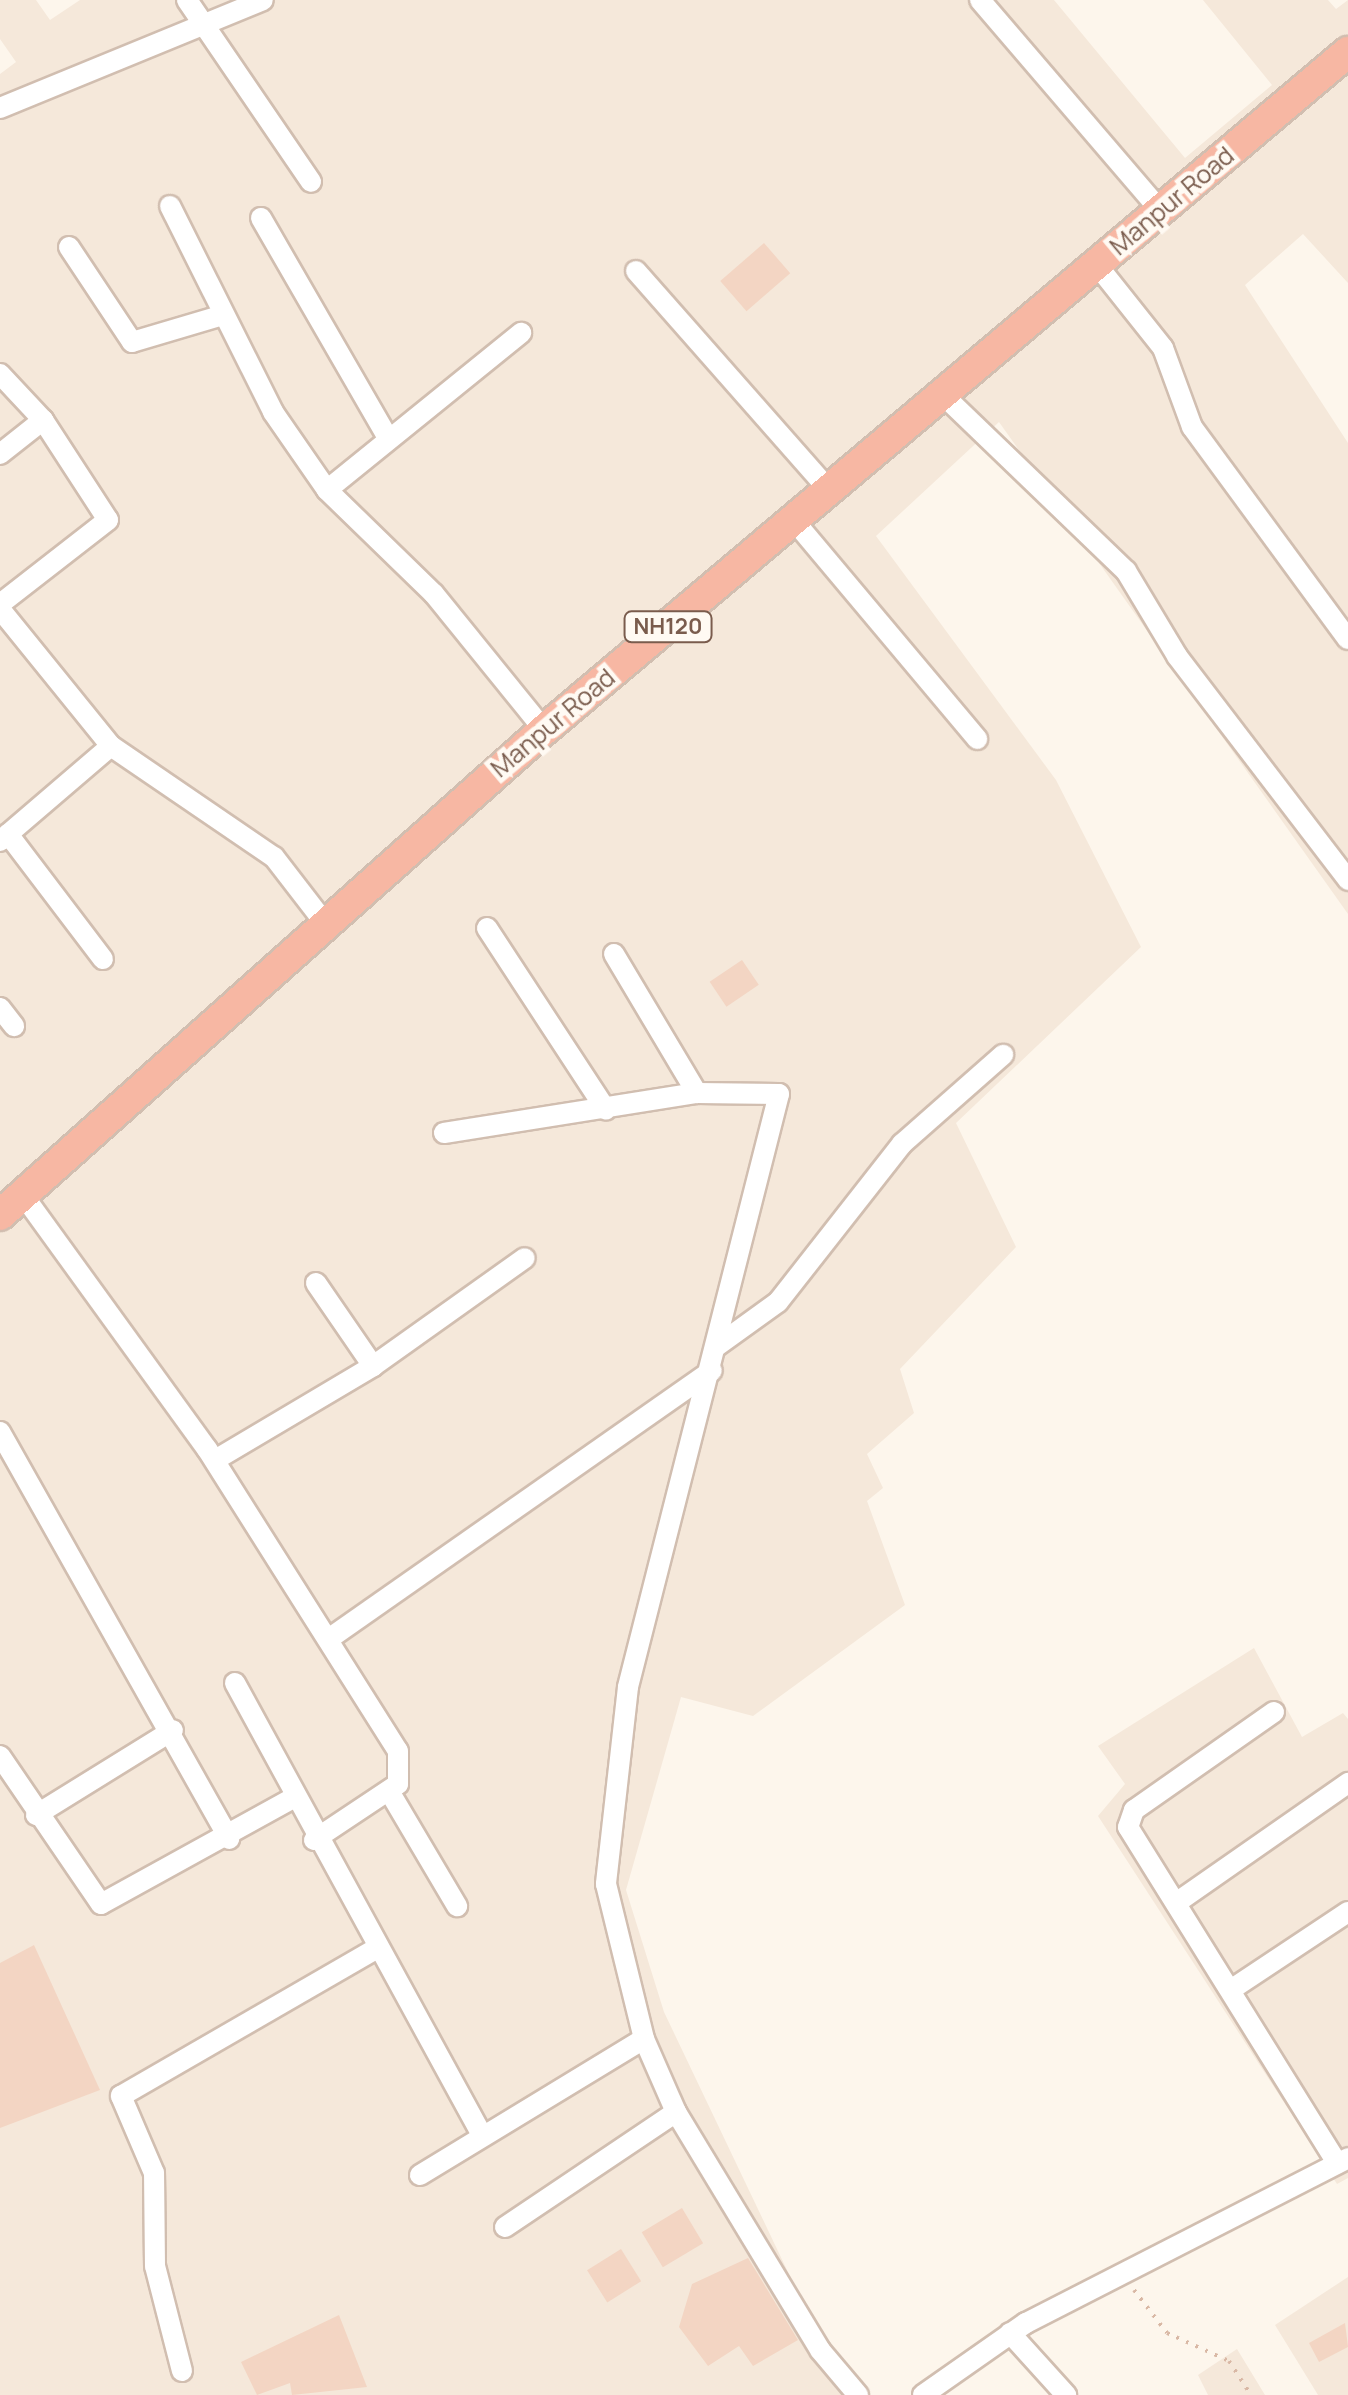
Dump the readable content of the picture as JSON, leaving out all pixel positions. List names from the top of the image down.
{
  "streets": {
    "highway": ["Manpur Road", "NH120"]
  }
}
